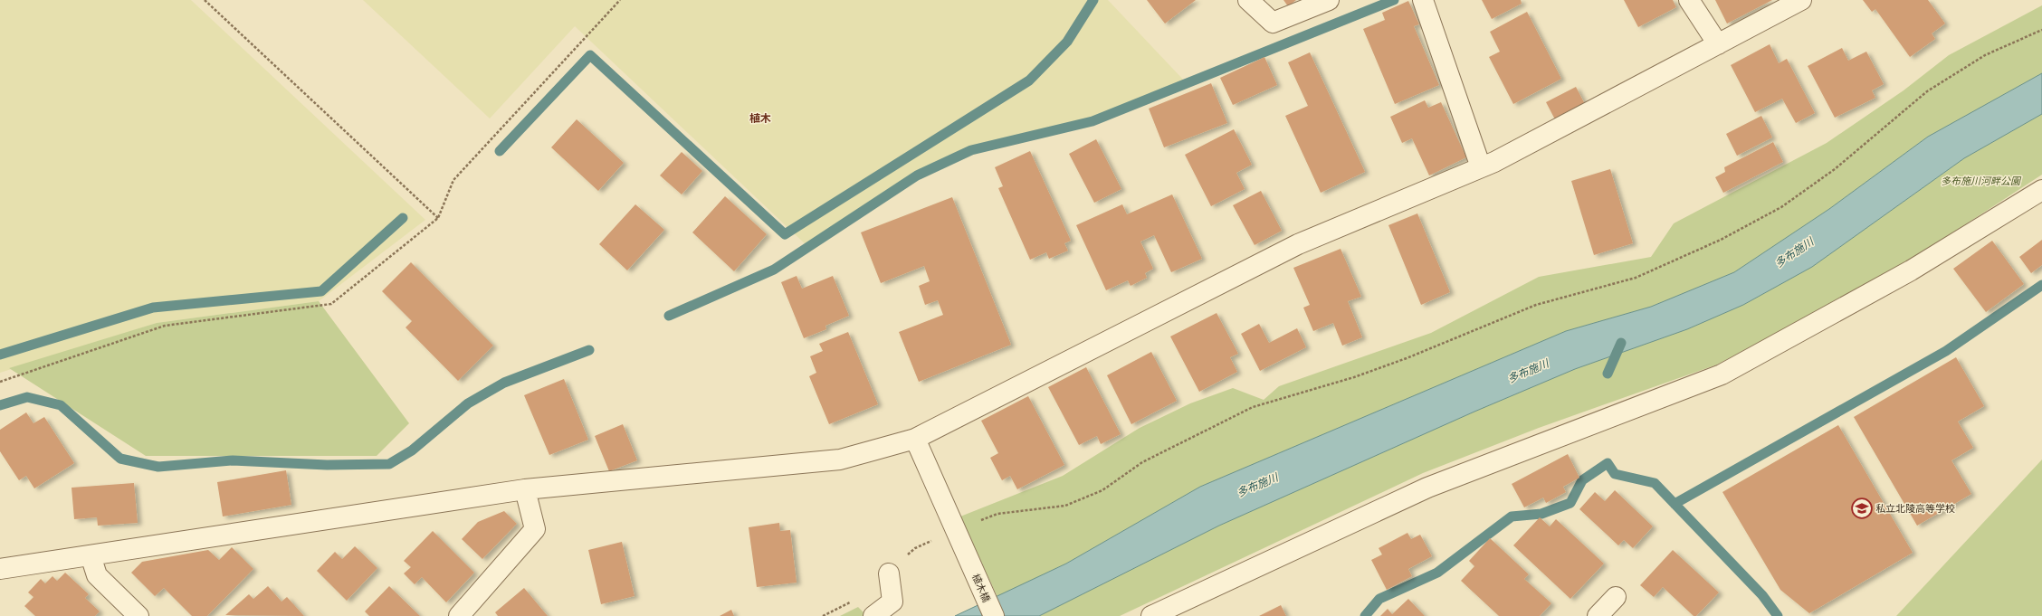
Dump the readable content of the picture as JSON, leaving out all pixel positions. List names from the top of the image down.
{
  "streets": {
    "street": ["植木橋"]
  },
  "districts": ["植木"],
  "water": ["多布施川"],
  "parks": ["多布施川河畔公園"],
  "places": {
    "school or university": ["私立北陵高等学校"]
  }
}
